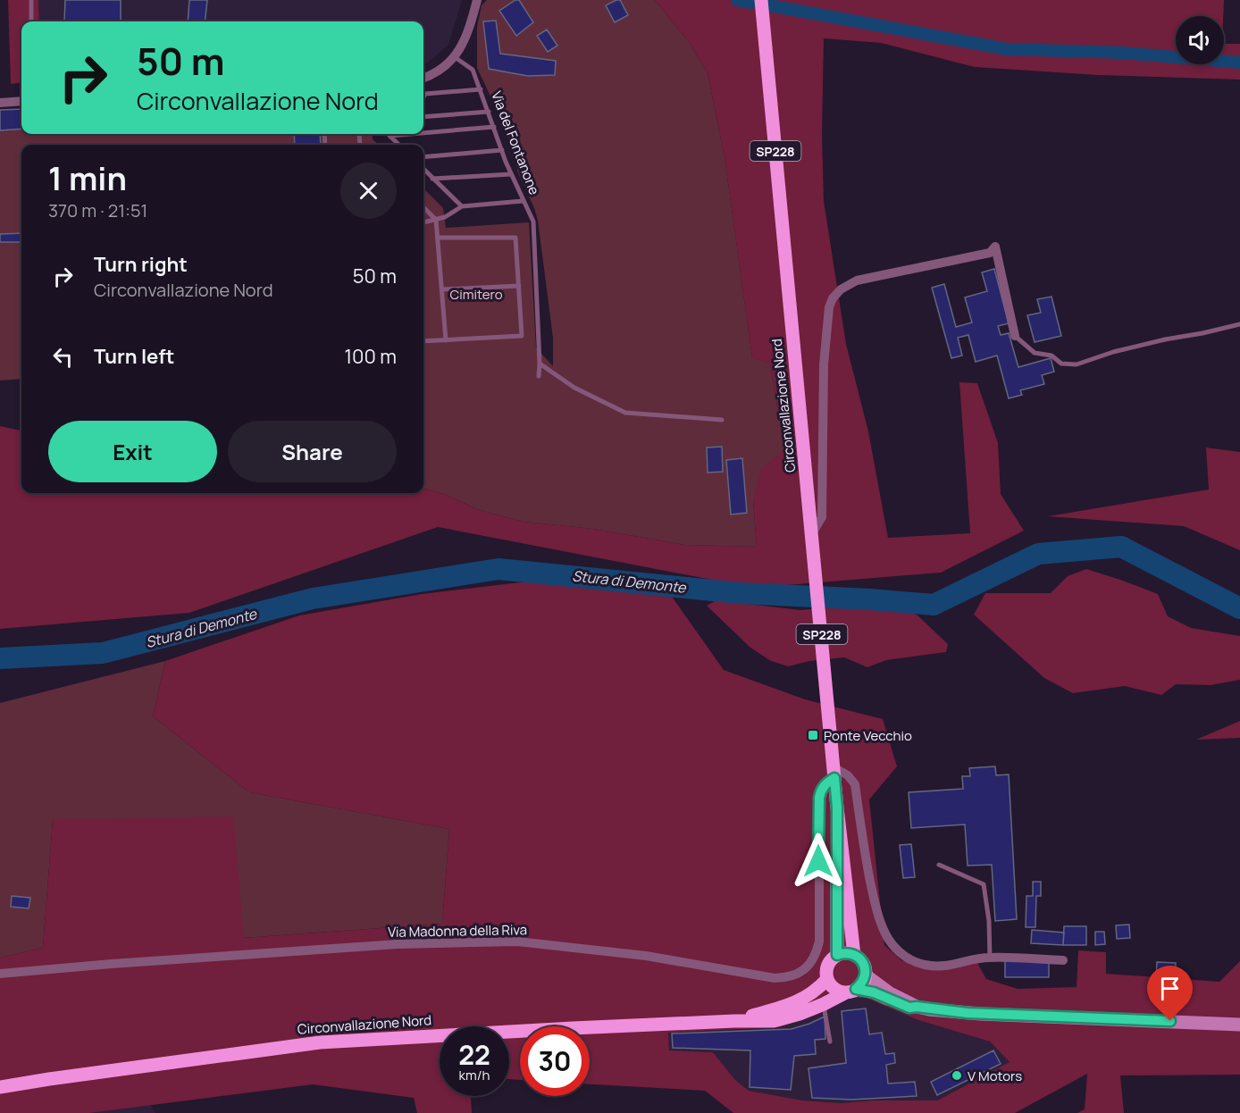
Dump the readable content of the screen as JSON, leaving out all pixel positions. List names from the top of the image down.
{
  "streets": {
    "main road": ["SP228", "Circonvallazione Nord"],
    "street": ["Via Madonna della Riva"],
    "lane": ["Via del Fontanone"]
  },
  "crossings": [
    ["Circonvallazione Nord", "Via Madonna della Riva"]
  ],
  "water": ["Stura di Demonte"],
  "parks": ["Cimitero"],
  "places": {
    "transit": ["Ponte Vecchio"],
    "other": ["V Motors"]
  },
  "page": {
    "turn": ["50 m", "Circonvallazione Nord"],
    "heading": ["1 min", "370 m · 21:51"],
    "list": [
      {
        "name": "Turn right",
        "note": "Circonvallazione Nord",
        "value": "50 m"
      },
      {
        "name": "Turn left",
        "value": "100 m"
      }
    ],
    "buttons": ["Exit", "Share"],
    "speed": "22 km/h",
    "limit": "30"
  }
}
